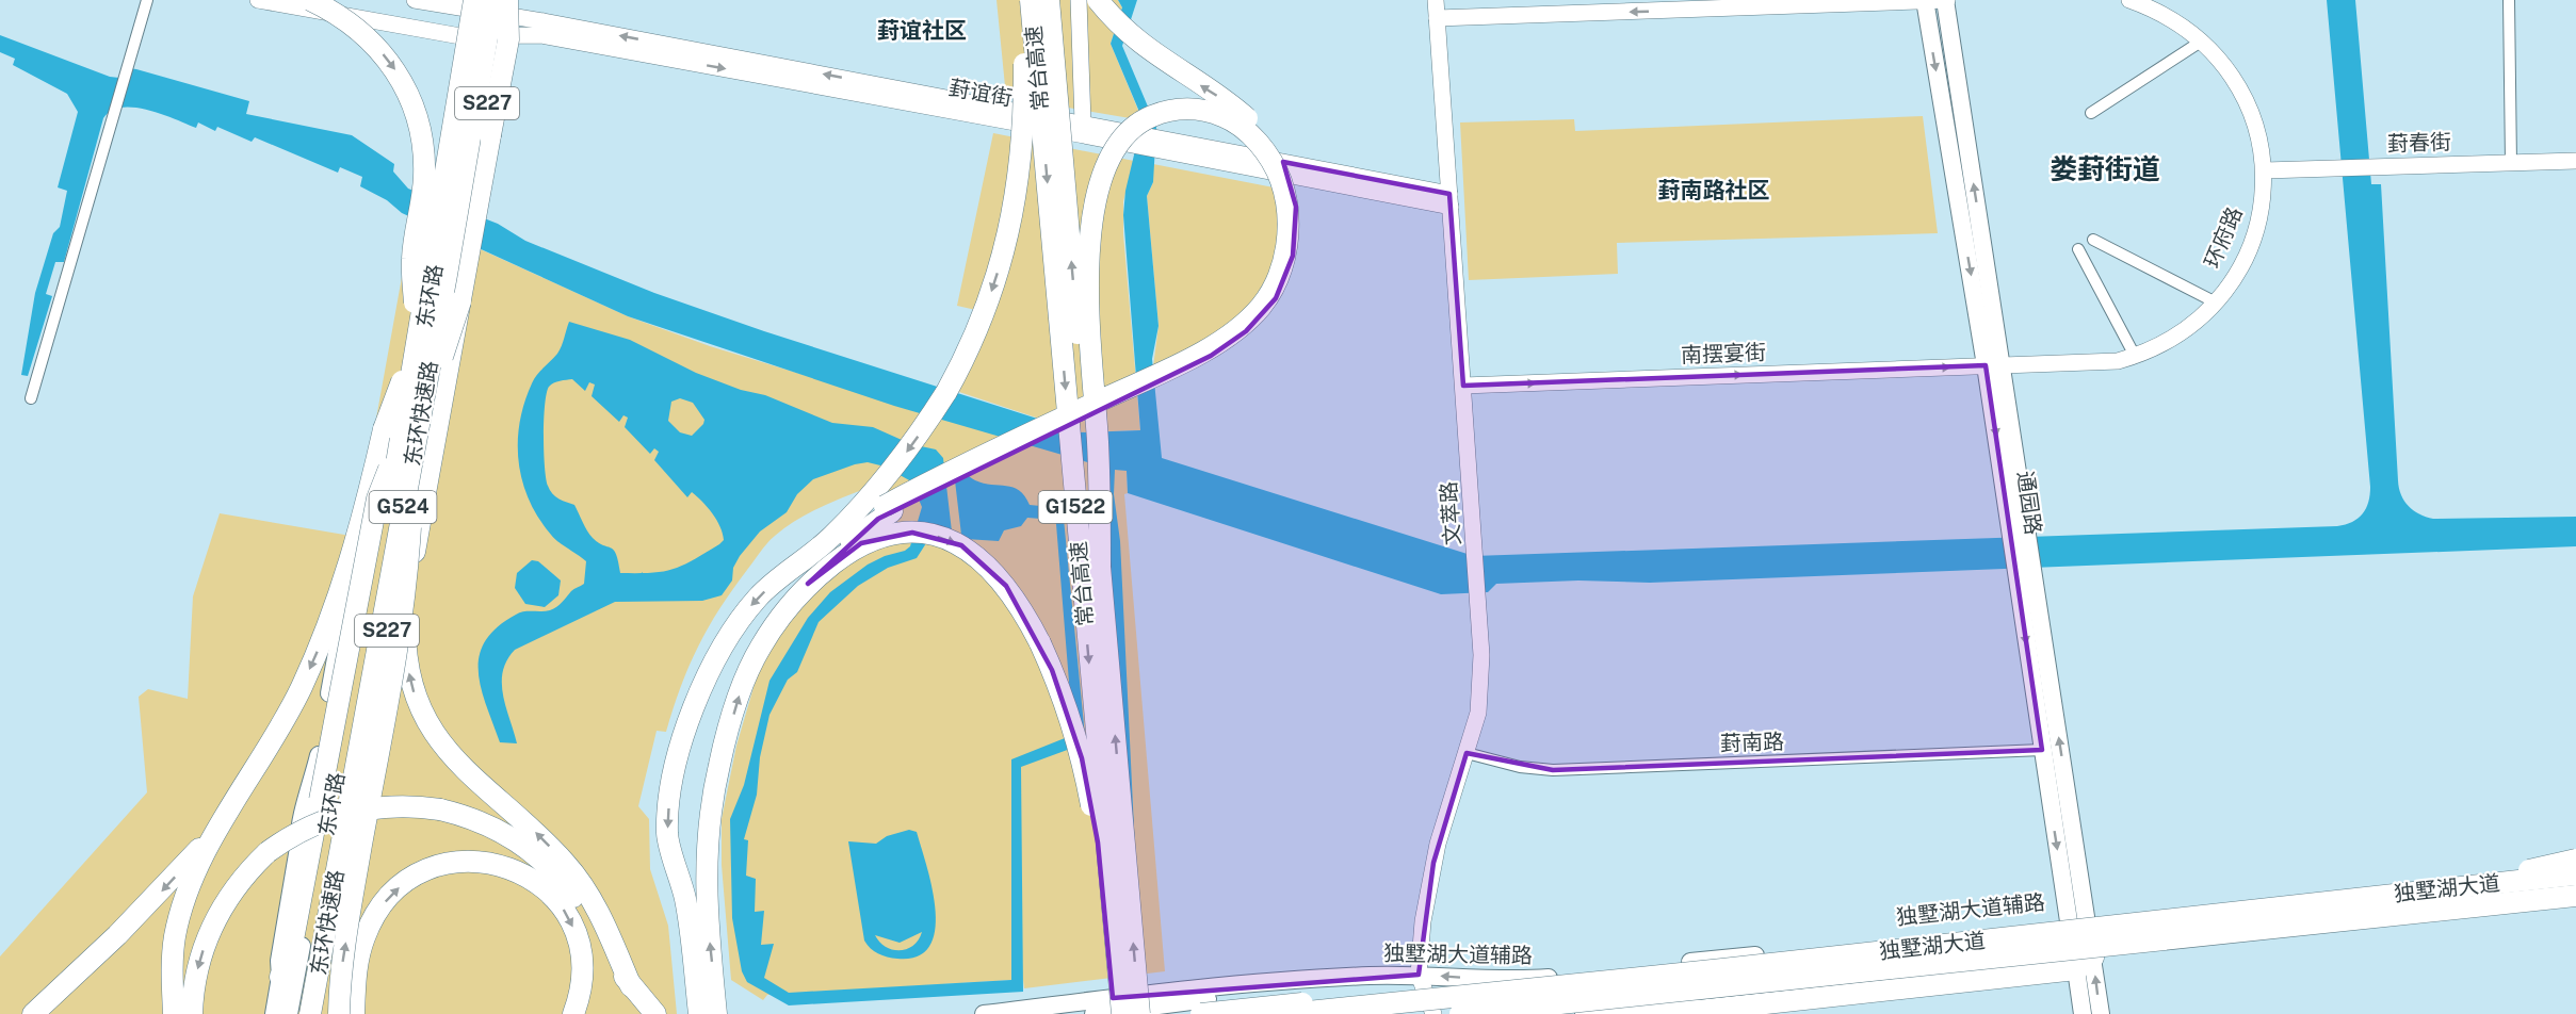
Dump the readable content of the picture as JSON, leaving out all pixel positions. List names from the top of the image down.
{
  "streets": {
    "highway": [
      "常台高速",
      "东环快速路",
      "G524",
      "G1522",
      "独墅湖大道"
    ],
    "main road": [
      "葑谊街",
      "S227",
      "葑春街",
      "环府路",
      "东环路",
      "南摆宴街",
      "通园路",
      "文萃路",
      "独墅湖大道辅路"
    ],
    "street": ["葑南路"]
  },
  "crossings": [
    ["常台高速", "独墅湖大道辅路"],
    ["葑谊街", "东环路"],
    ["葑谊街", "东环快速路"],
    ["葑谊街", "文萃路"],
    ["葑春街", "环府路"],
    ["环府路", "南摆宴街"],
    ["环府路", "通园路"],
    ["东环路", "东环快速路"],
    ["南摆宴街", "通园路"],
    ["南摆宴街", "文萃路"],
    ["通园路", "葑南路"],
    ["通园路", "独墅湖大道辅路"],
    ["文萃路", "葑南路"],
    ["文萃路", "独墅湖大道辅路"]
  ],
  "one_way": ["南摆宴街"],
  "districts": ["葑谊社区", "娄葑街道", "葑南路社区"]
}
